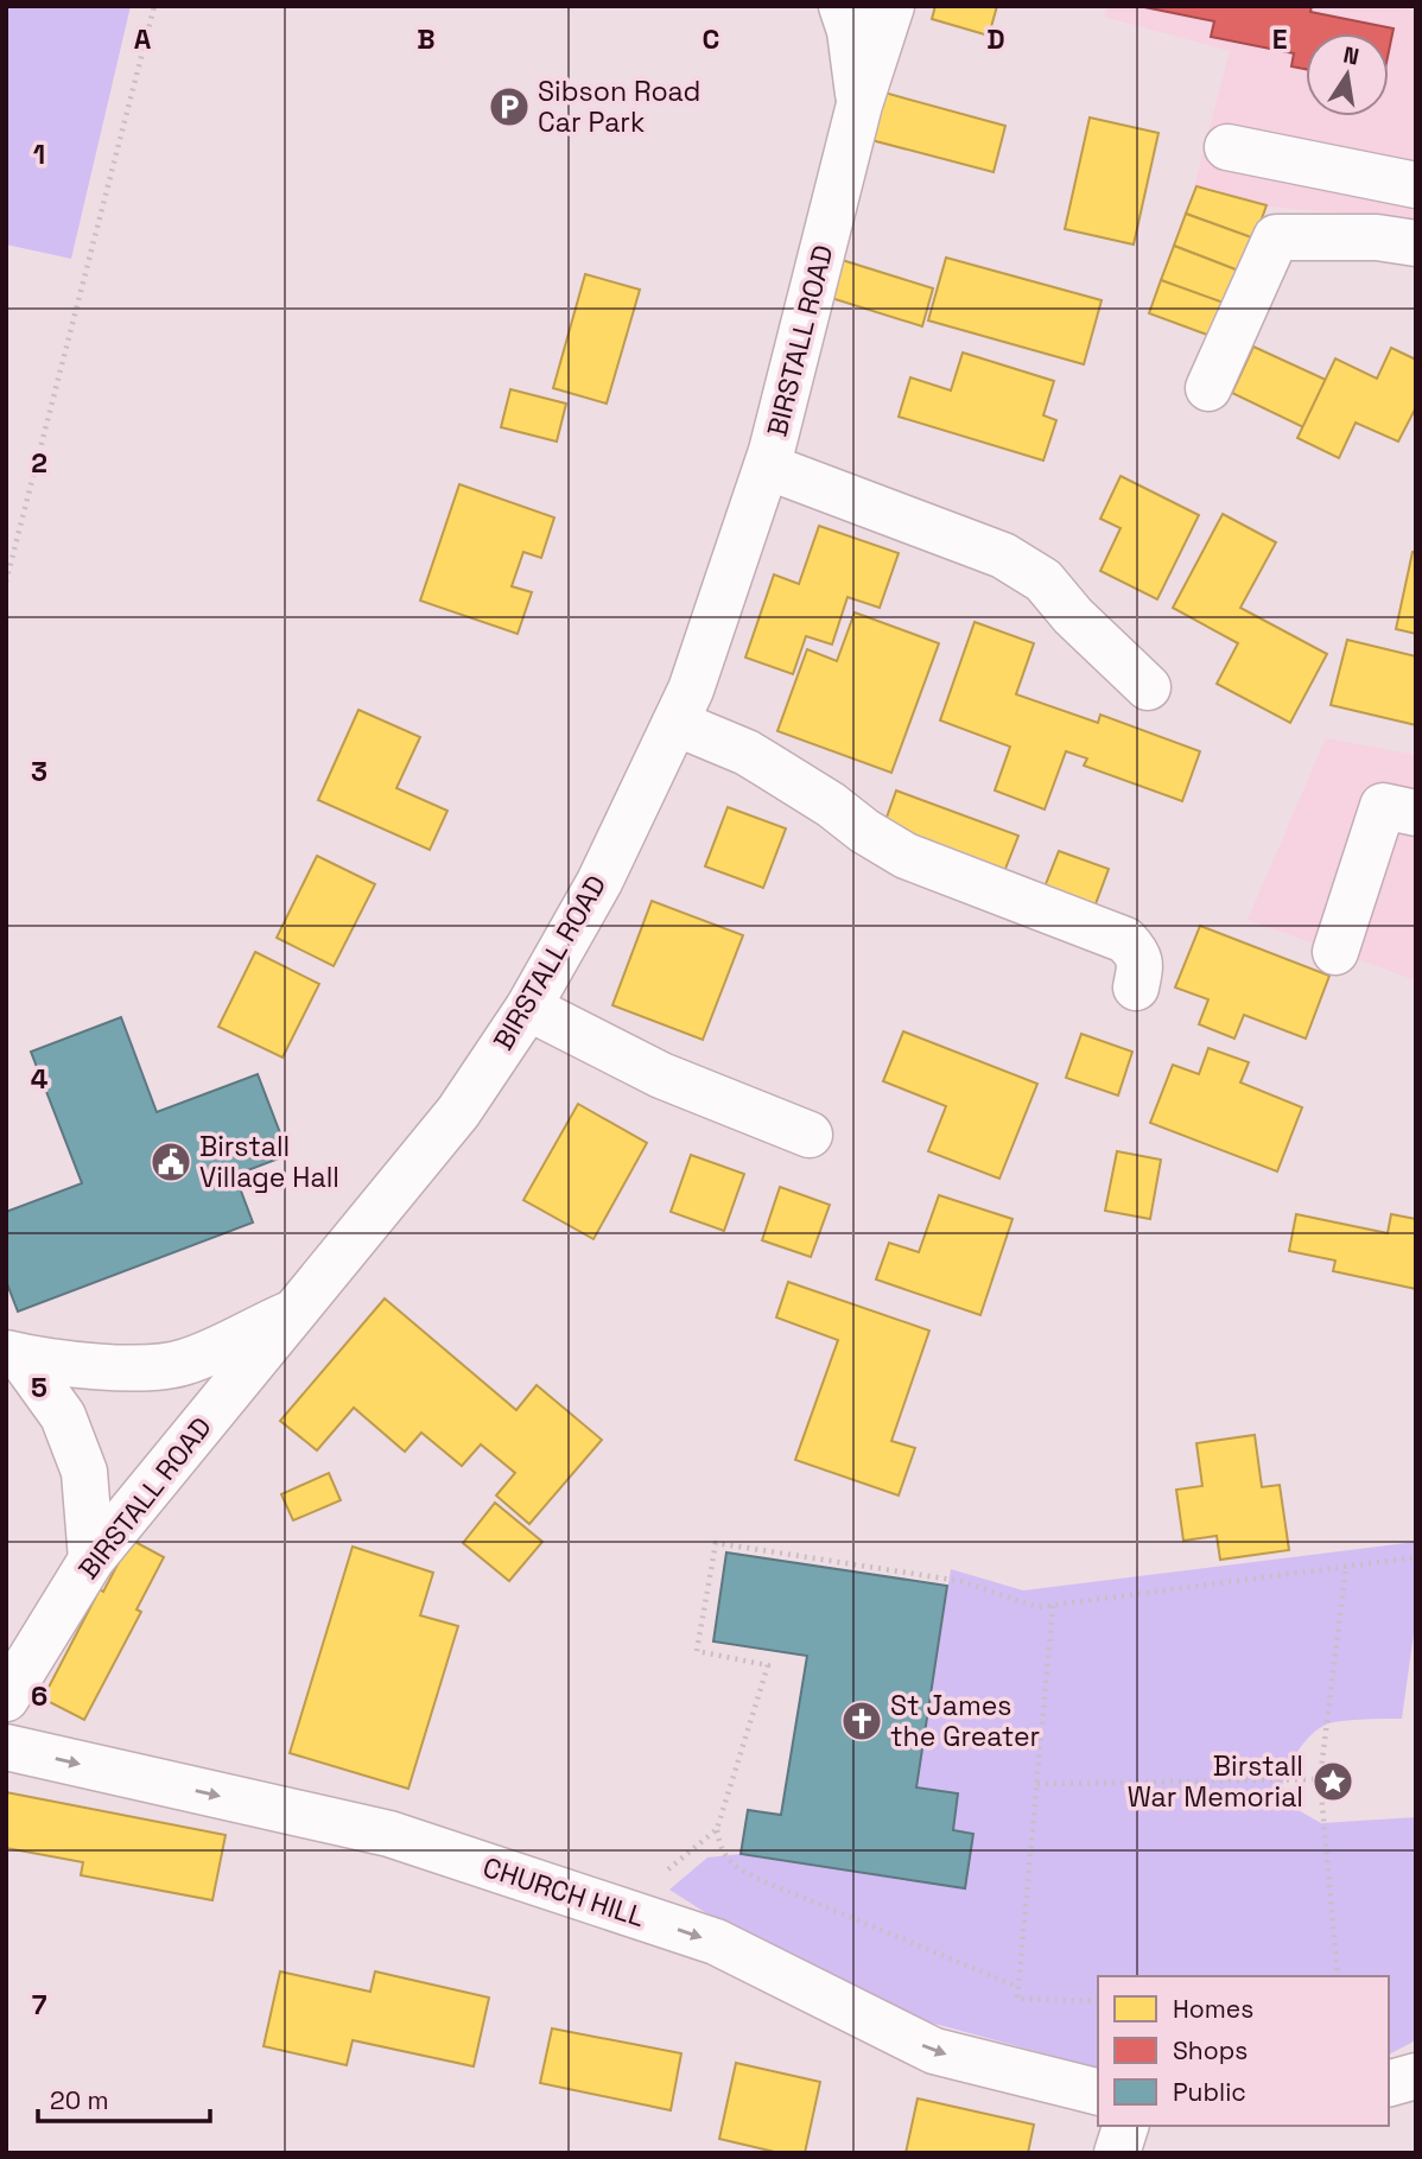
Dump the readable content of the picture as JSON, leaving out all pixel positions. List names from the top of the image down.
{
  "streets": {
    "street": ["BIRSTALL ROAD", "CHURCH HILL"]
  },
  "one_way": ["CHURCH HILL"],
  "places": {
    "parking": ["Sibson Road Car Park"],
    "public building": ["Birstall Village Hall"],
    "church": ["St James the Greater"],
    "place": ["Birstall War Memorial"]
  },
  "legend": ["Homes", "Shops", "Public"],
  "scale_bar": "20 m",
  "north": "top",
  "grid": {
    "columns": [
      "A",
      "B",
      "C",
      "D",
      "E"
    ],
    "rows": [
      "1",
      "2",
      "3",
      "4",
      "5",
      "6",
      "7"
    ]
  }
}
